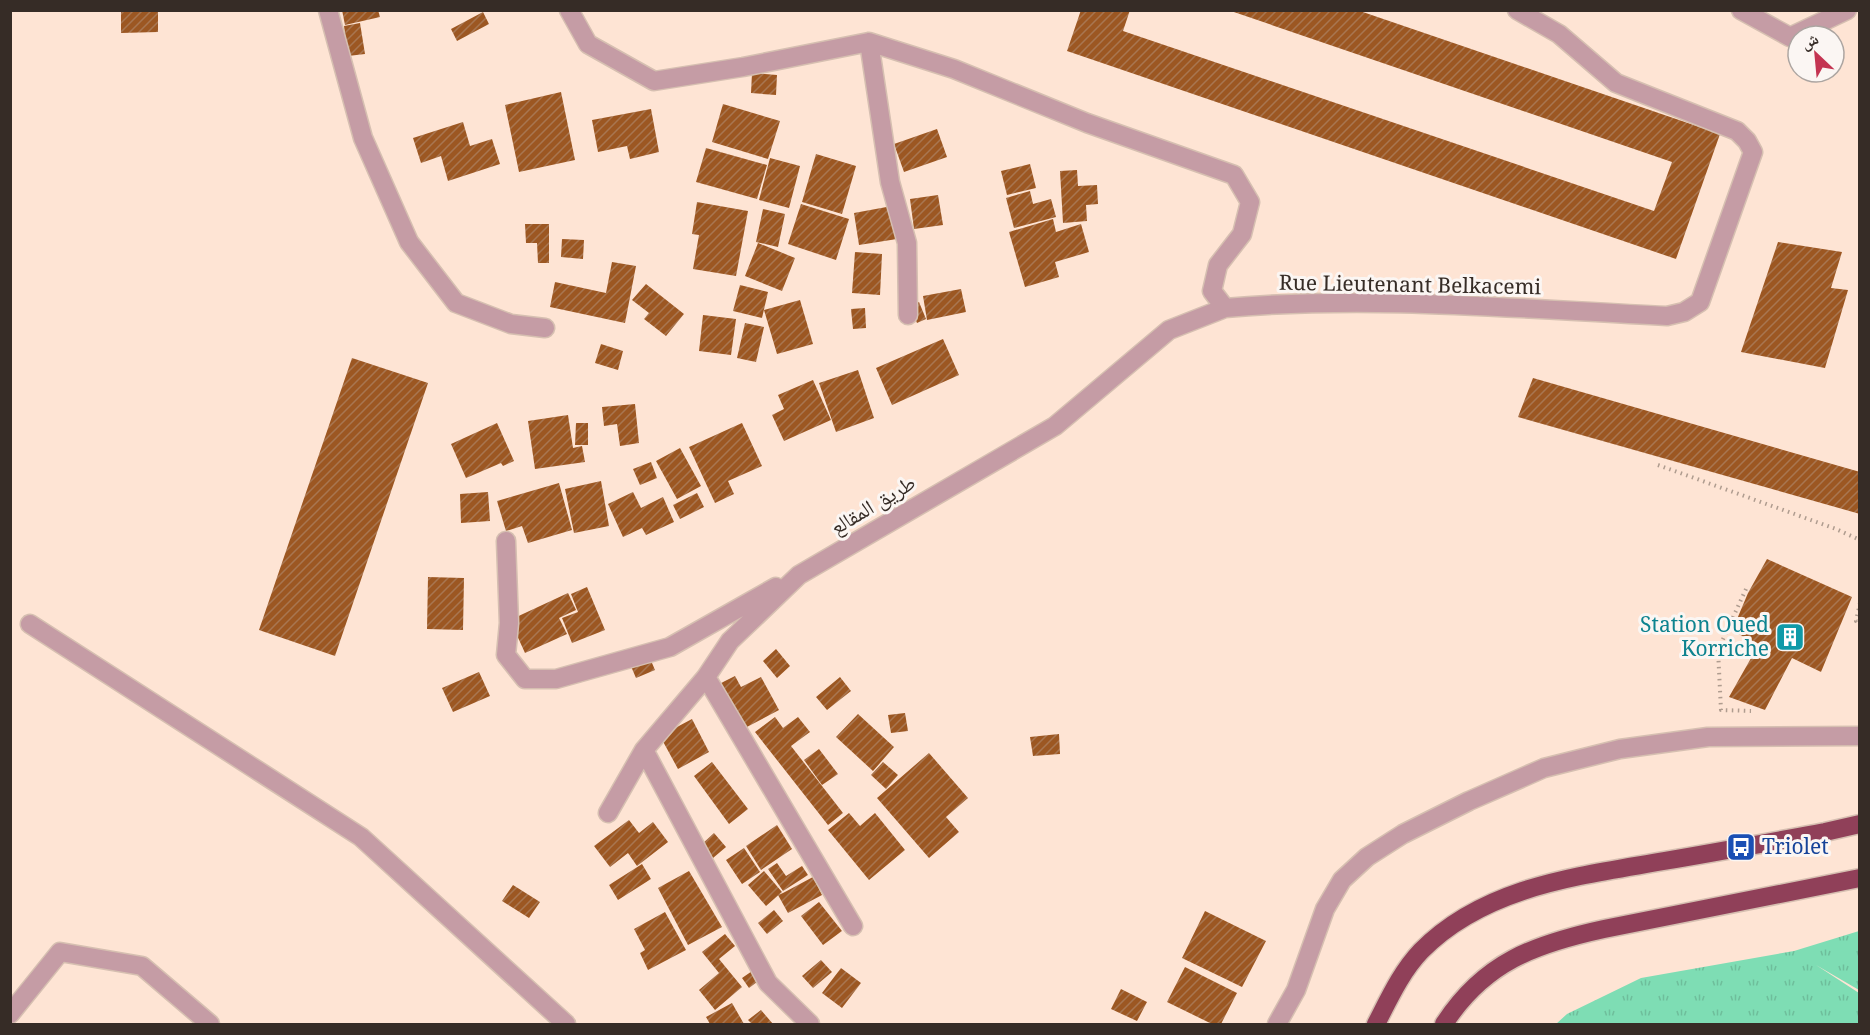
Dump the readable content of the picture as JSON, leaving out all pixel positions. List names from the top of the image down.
{
  "streets": {
    "street": ["Rue Lieutenant Belkacemi", "طريق المقالع"]
  },
  "crossings": [
    ["Rue Lieutenant Belkacemi", "طريق المقالع"]
  ],
  "places": {
    "building": ["Station Oued Korriche"],
    "bus stop": ["Triolet"]
  },
  "north": "top left"
}
